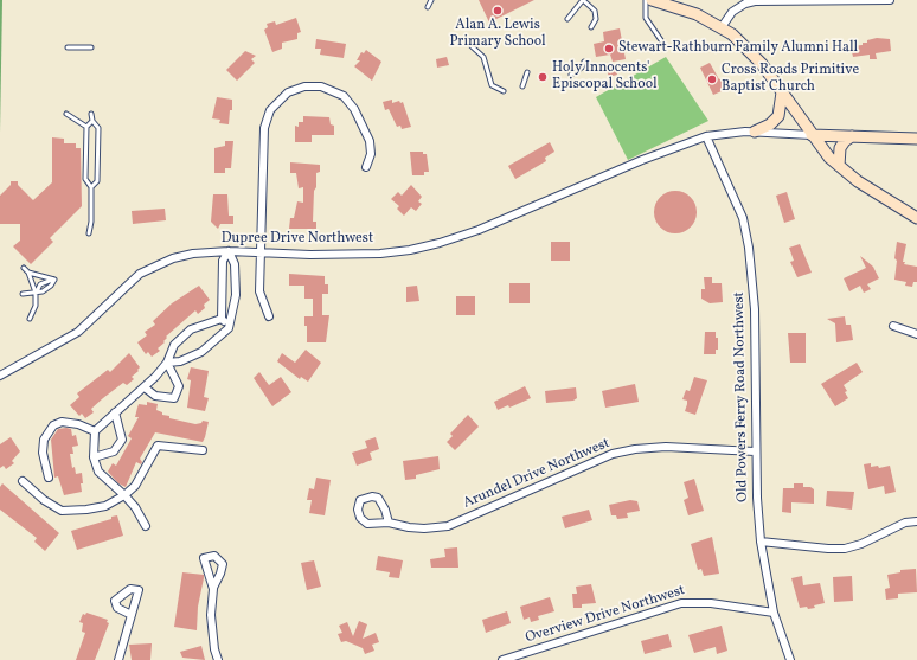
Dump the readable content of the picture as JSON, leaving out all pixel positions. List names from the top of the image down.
{
  "streets": {
    "street": [
      "Dupree Drive Northwest",
      "Old Powers Ferry Road Northwest",
      "Arundel Drive Northwest",
      "Overview Drive Northwest"
    ]
  },
  "crossings": [
    ["Dupree Drive Northwest", "Old Powers Ferry Road Northwest"],
    ["Old Powers Ferry Road Northwest", "Arundel Drive Northwest"],
    ["Old Powers Ferry Road Northwest", "Overview Drive Northwest"]
  ],
  "places": [
    "Alan A. Lewis Primary School",
    "Stewart-Rathburn Family Alumni Hall",
    "Holy Innocents' Episcopal School",
    "Cross Roads Primitive Baptist Church"
  ]
}
